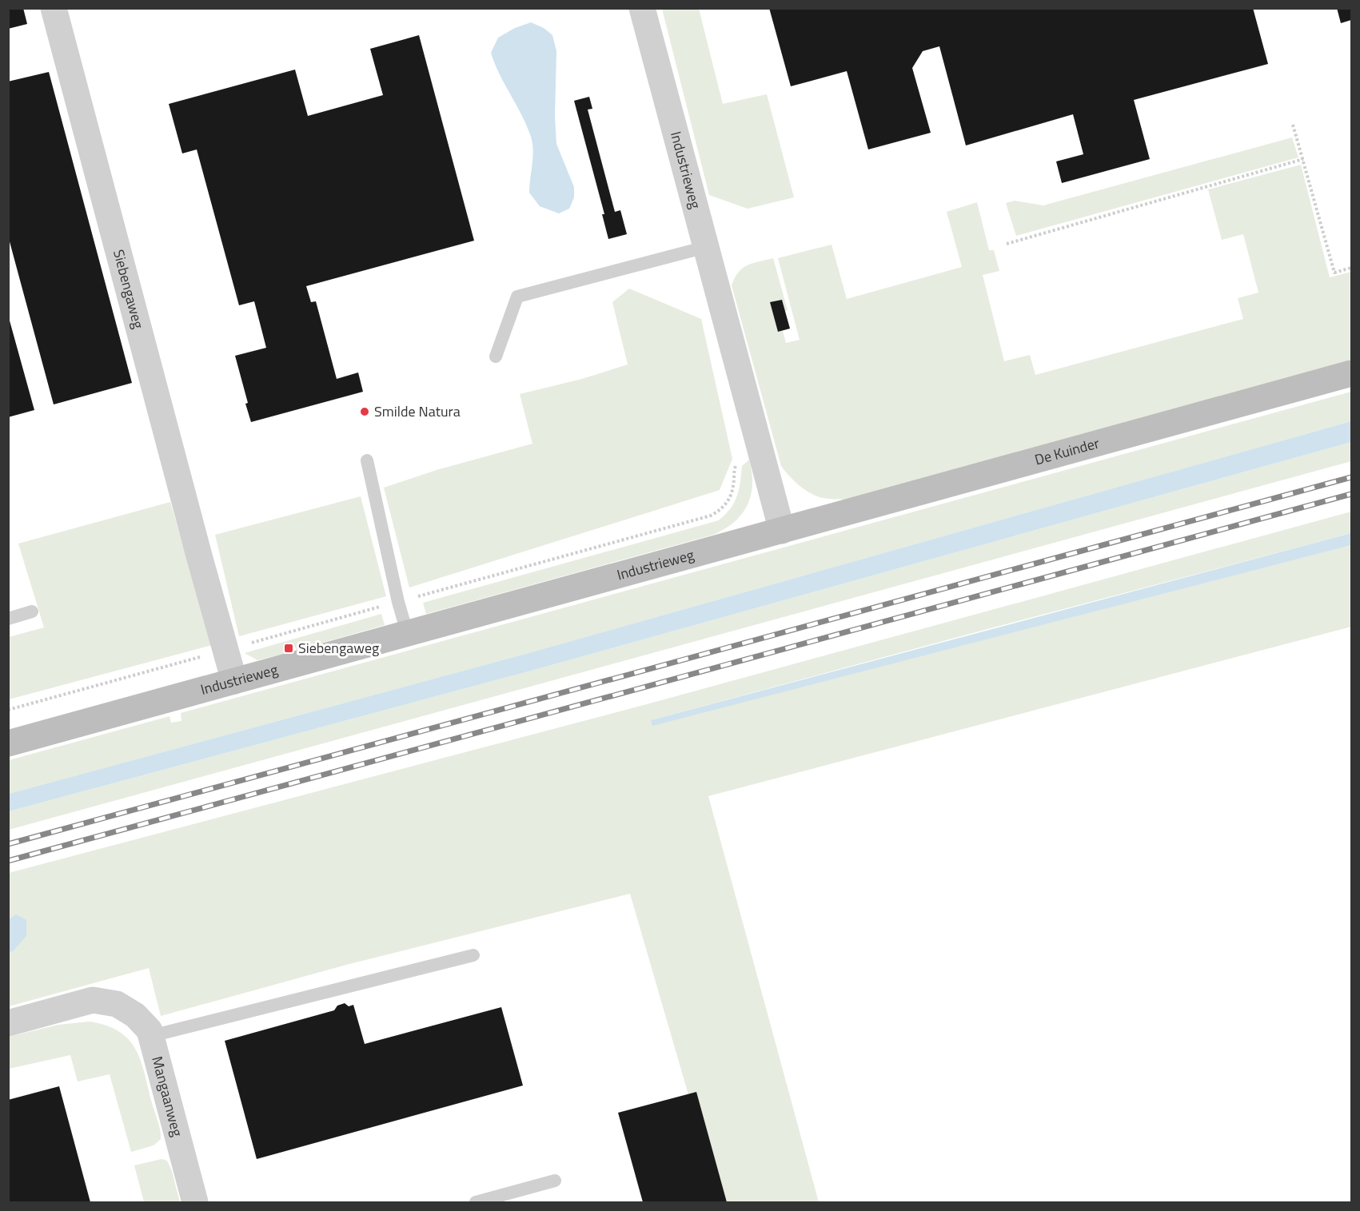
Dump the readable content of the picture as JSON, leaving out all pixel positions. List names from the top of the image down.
{
  "streets": {
    "main road": ["Industrieweg", "De Kuinder"],
    "street": ["Siebengaweg", "Mangaanweg"]
  },
  "crossings": [
    ["Industrieweg", "Siebengaweg"],
    ["Industrieweg", "De Kuinder"]
  ],
  "places": {
    "other": ["Smilde Natura"],
    "transit": ["Siebengaweg"]
  }
}
